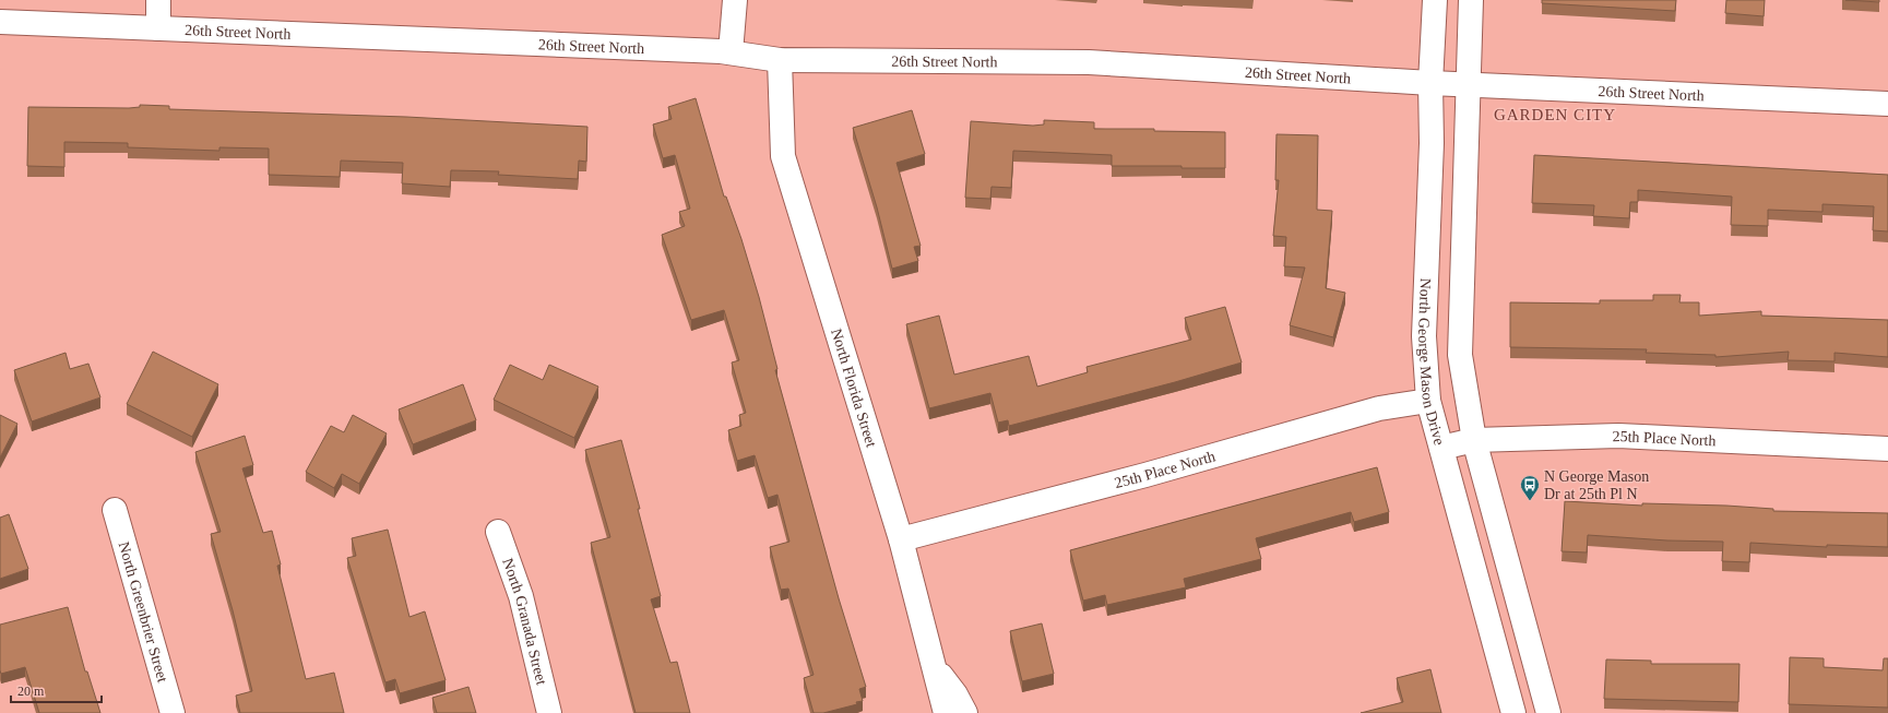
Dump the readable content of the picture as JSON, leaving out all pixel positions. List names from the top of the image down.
{
  "streets": {
    "street": [
      "26th Street North",
      "North George Mason Drive",
      "North Florida Street",
      "25th Place North",
      "North Greenbrier Street",
      "North Granada Street"
    ]
  },
  "crossings": [
    ["26th Street North", "North George Mason Drive"],
    ["26th Street North", "North Florida Street"],
    ["North George Mason Drive", "25th Place North"],
    ["North Florida Street", "25th Place North"]
  ],
  "districts": ["GARDEN CITY"],
  "places": {
    "bus stop": ["N George Mason Dr at 25th Pl N"]
  },
  "scale_bar": "20 m"
}
